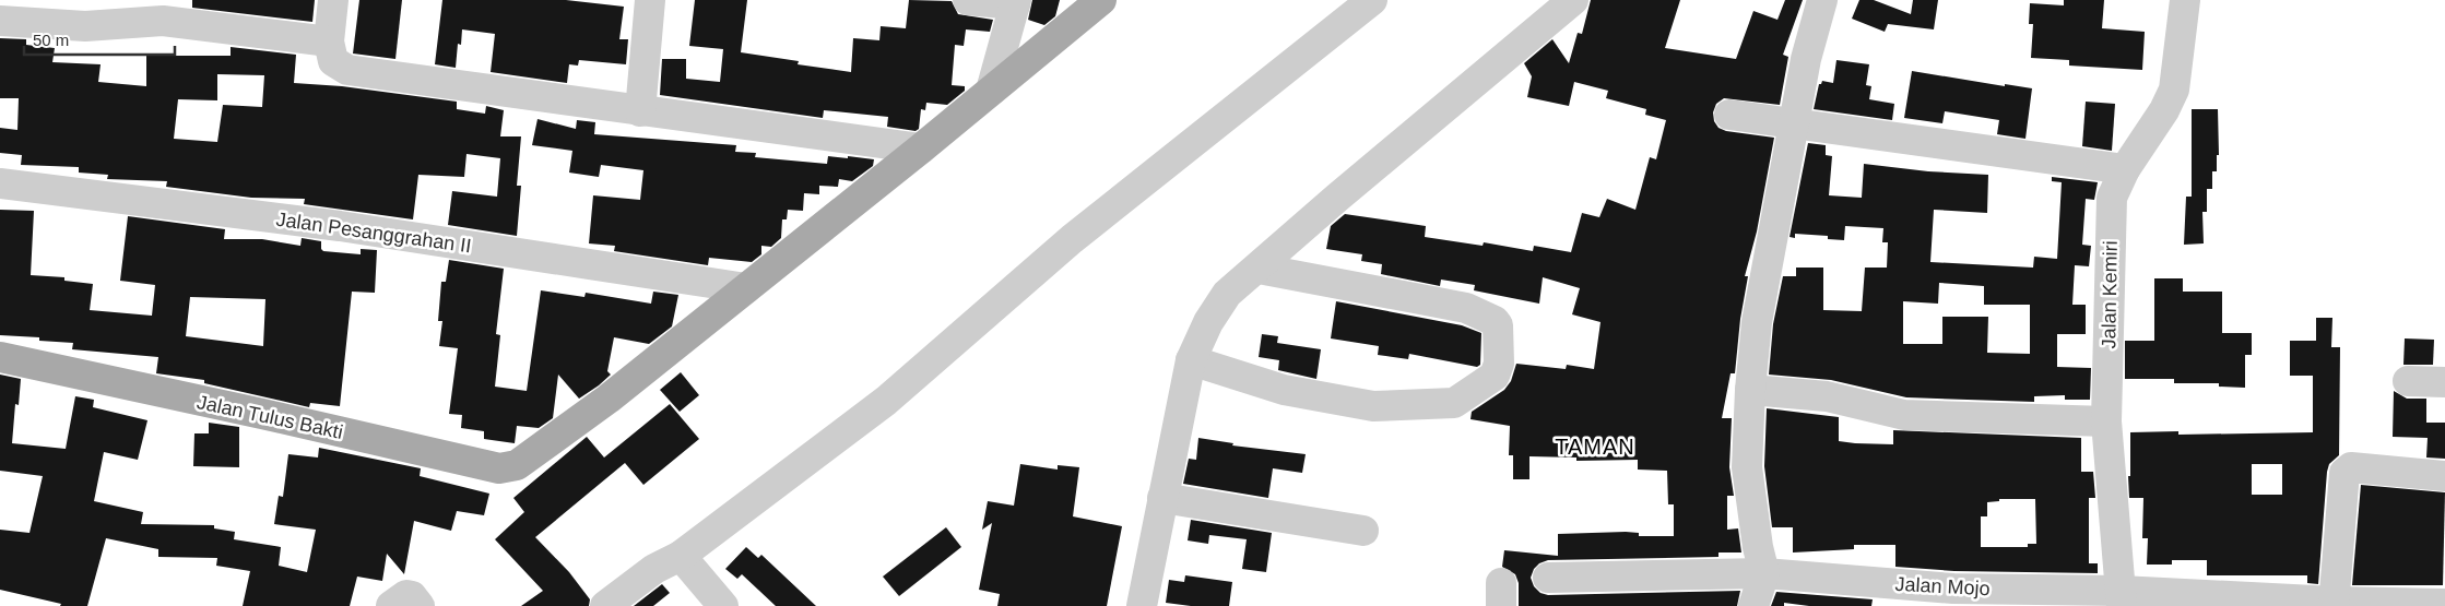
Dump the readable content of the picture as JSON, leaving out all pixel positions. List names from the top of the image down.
{
  "streets": {
    "main road": ["Jalan Tulus Bakti"],
    "street": ["Jalan Pesanggrahan II", "Jalan Kemiri", "Jalan Mojo"]
  },
  "crossings": [
    ["Jalan Pesanggrahan II", "Jalan Tulus Bakti"],
    ["Jalan Kemiri", "Jalan Mojo"]
  ],
  "districts": ["TAMAN"],
  "scale_bar": "50 m"
}
